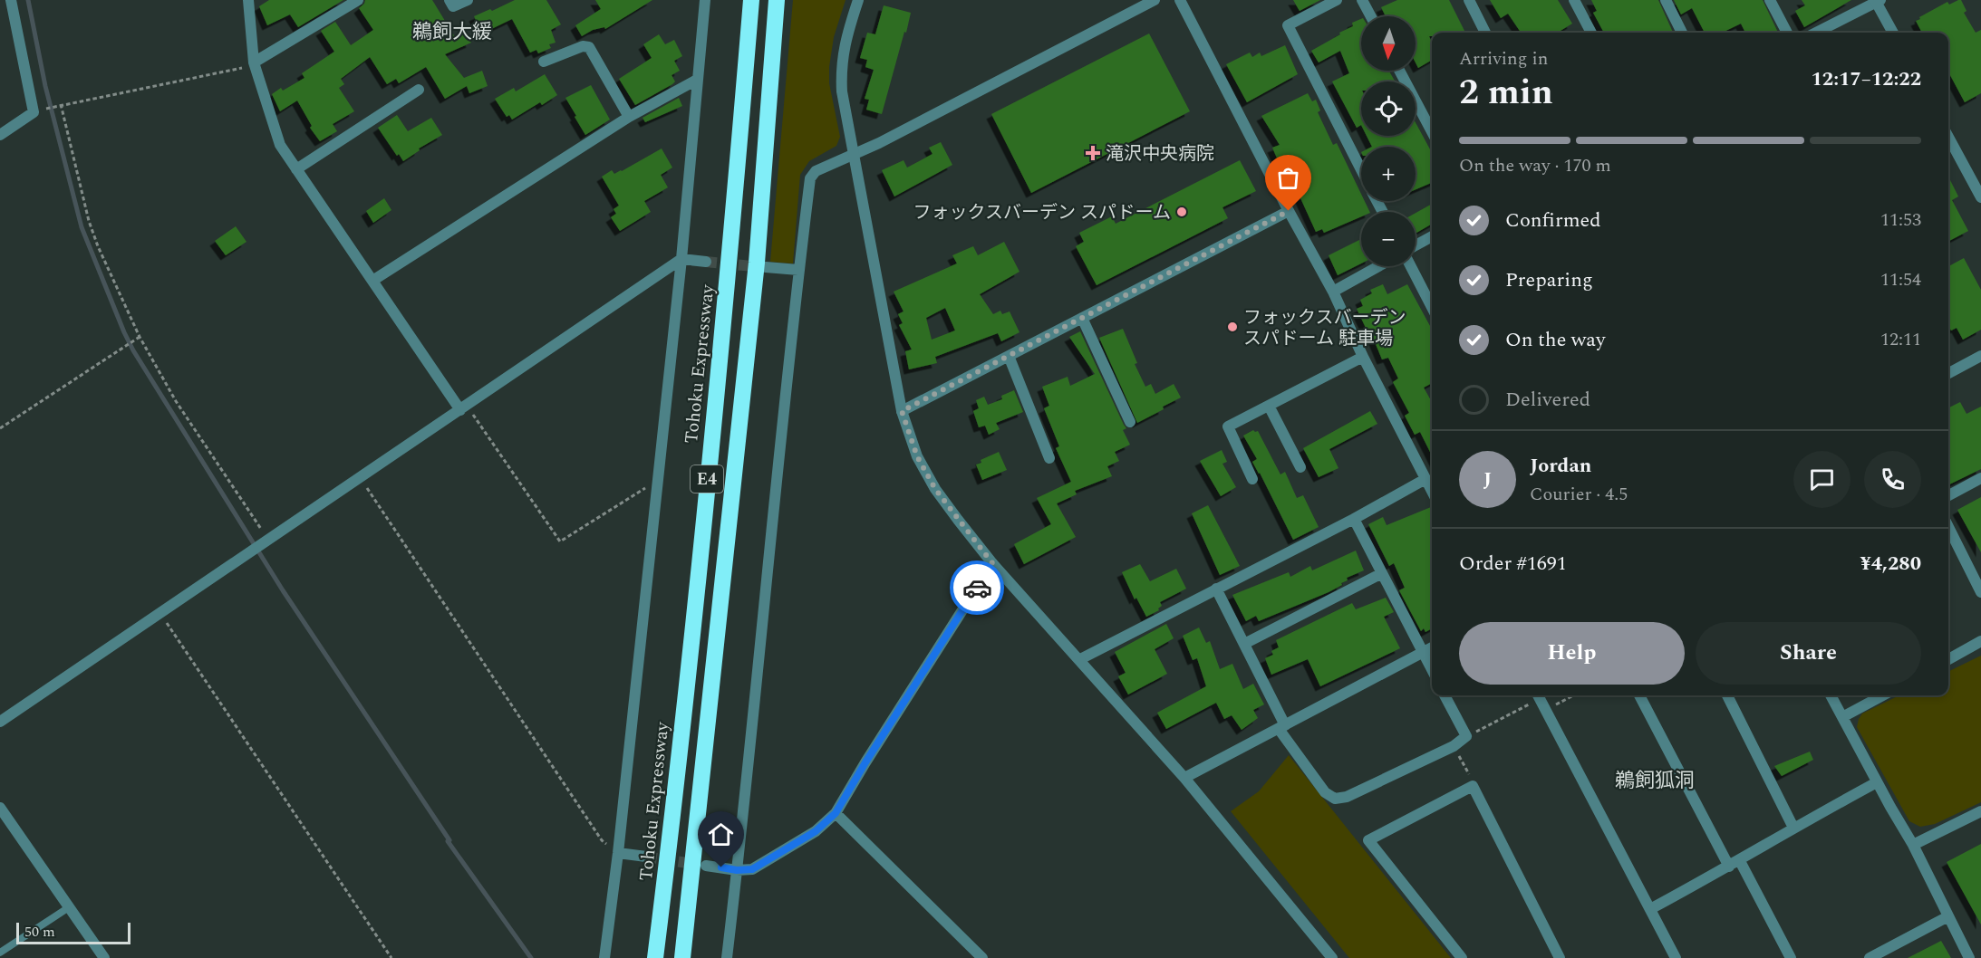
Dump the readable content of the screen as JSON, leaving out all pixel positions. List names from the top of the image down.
{
  "streets": {
    "highway": ["Tohoku Expressway", "E4"]
  },
  "districts": ["鵜飼大緩", "鵜飼狐洞"],
  "places": {
    "health": ["滝沢中央病院"],
    "other": ["フォックスバーデン スパドーム", "フォックスバーデン スパドーム 駐車場"]
  },
  "scale_bar": "50 m",
  "north": "bottom",
  "page": {
    "map_buttons": ["+", "−"],
    "heading": ["2 min", "Arriving in", "12:17–12:22"],
    "panel": [
      "Jordan",
      "Courier · 4.5",
      "Order #1691",
      "¥4,280"
    ],
    "bar": "On the way · 170 m",
    "list": [
      ["Confirmed", "11:53"],
      ["Preparing", "11:54"],
      ["On the way", "12:11"],
      "Delivered"
    ],
    "round": "J",
    "buttons": ["Help", "Share"],
    "scale": "50 m"
  }
}
